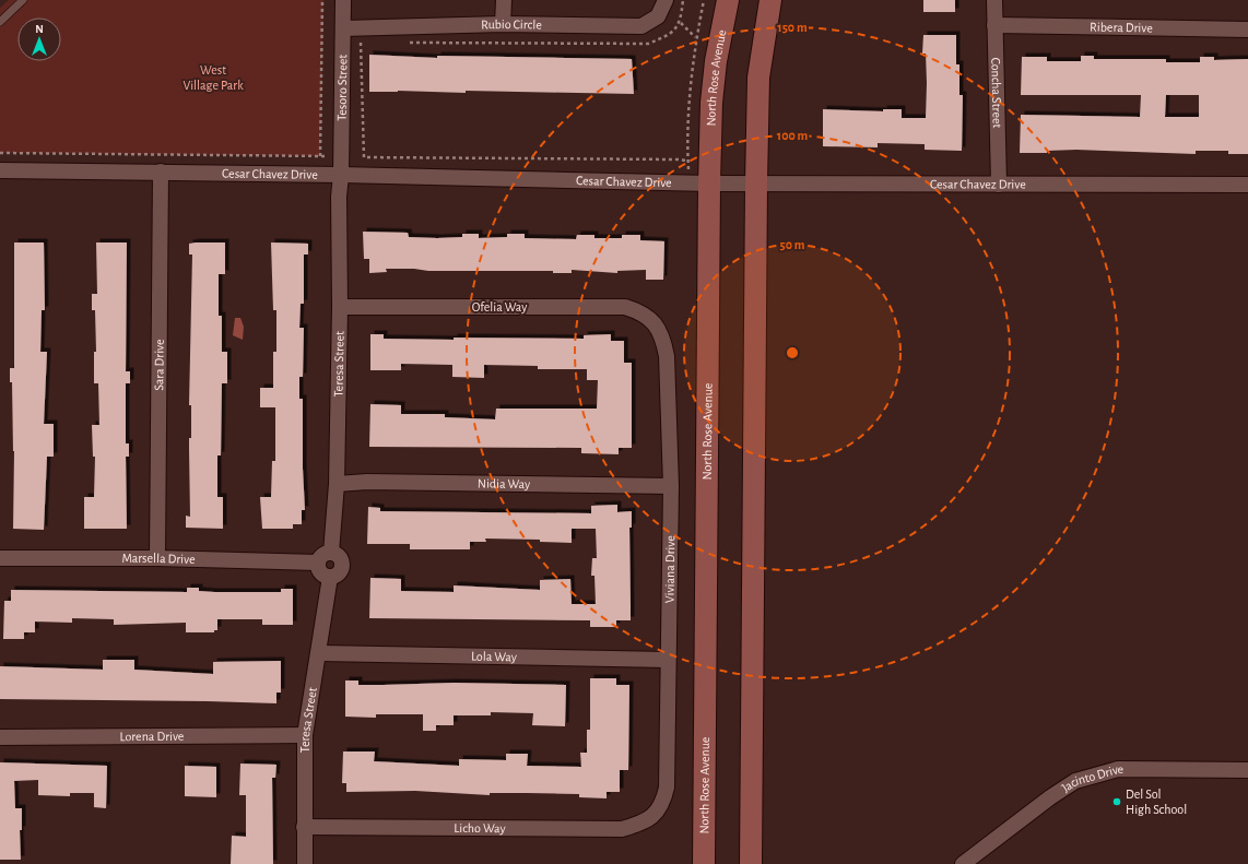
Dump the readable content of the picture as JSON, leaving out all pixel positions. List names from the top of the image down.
{
  "streets": {
    "main road": ["North Rose Avenue"],
    "street": [
      "Rubio Circle",
      "Ribera Drive",
      "Tesoro Street",
      "Concha Street",
      "Cesar Chavez Drive",
      "Ofelia Way",
      "Teresa Street",
      "Sara Drive",
      "Nidia Way",
      "Marsella Drive",
      "Viviana Drive",
      "Lola Way",
      "Lorena Drive",
      "Jacinto Drive",
      "Licho Way"
    ]
  },
  "crossings": [
    ["Rubio Circle", "Tesoro Street"],
    ["Ribera Drive", "Concha Street"],
    ["North Rose Avenue", "Cesar Chavez Drive"],
    ["Tesoro Street", "Cesar Chavez Drive"],
    ["Tesoro Street", "Teresa Street"],
    ["Concha Street", "Cesar Chavez Drive"],
    ["Cesar Chavez Drive", "Teresa Street"],
    ["Cesar Chavez Drive", "Sara Drive"],
    ["Ofelia Way", "Teresa Street"],
    ["Ofelia Way", "Viviana Drive"],
    ["Teresa Street", "Nidia Way"],
    ["Teresa Street", "Marsella Drive"],
    ["Teresa Street", "Lola Way"],
    ["Teresa Street", "Lorena Drive"],
    ["Teresa Street", "Licho Way"],
    ["Sara Drive", "Marsella Drive"],
    ["Nidia Way", "Viviana Drive"],
    ["Viviana Drive", "Lola Way"],
    ["Viviana Drive", "Licho Way"]
  ],
  "parks": ["West Village Park"],
  "places": ["Del Sol High School"],
  "north": "top",
  "rings": ["150 m", "100 m", "50 m"]
}
